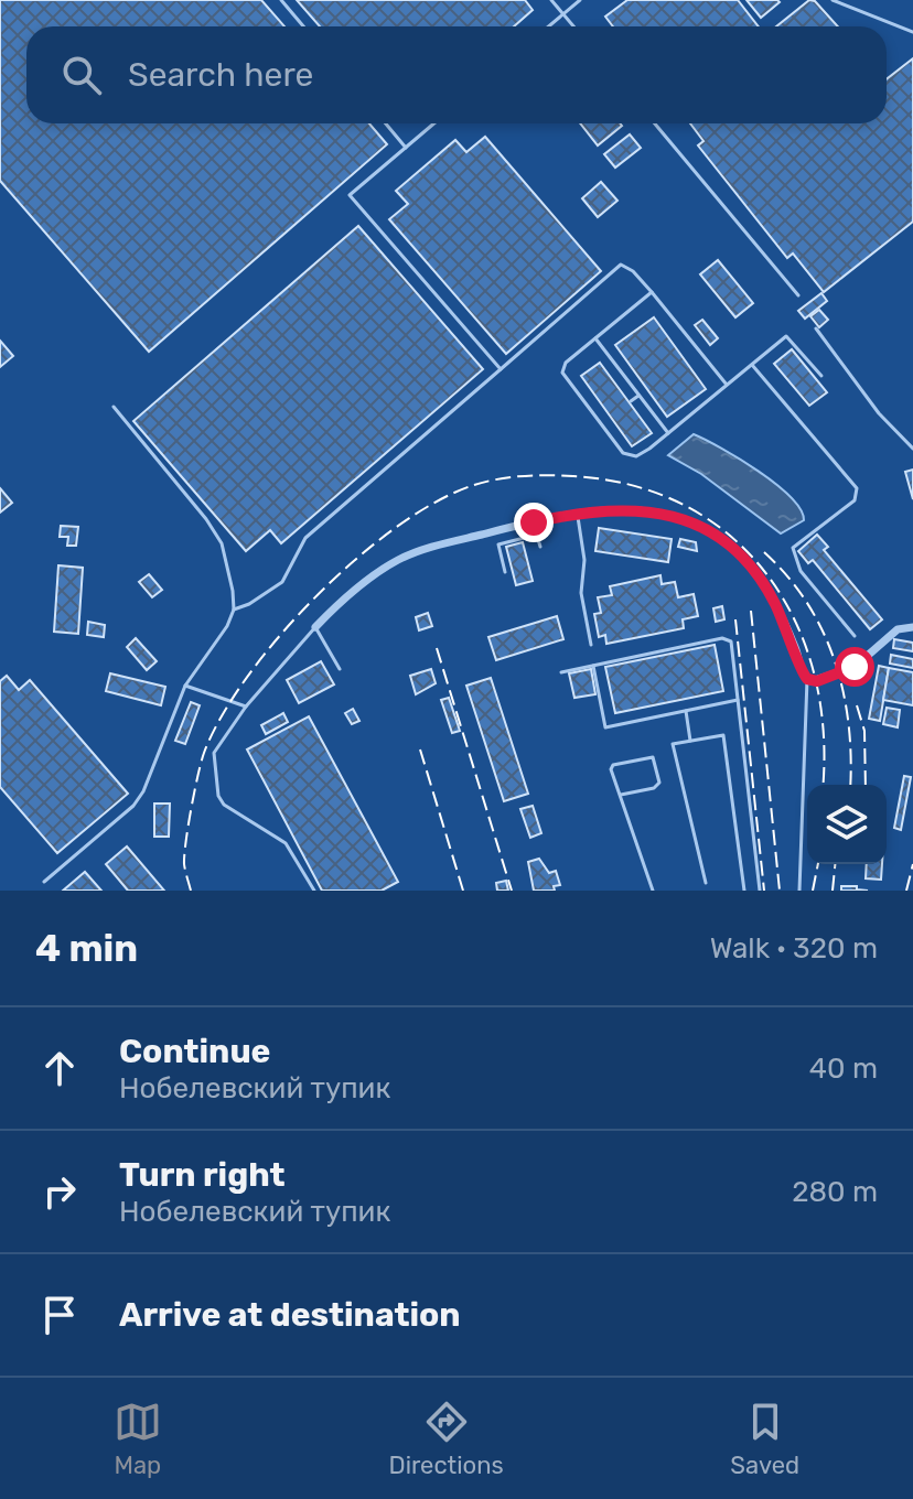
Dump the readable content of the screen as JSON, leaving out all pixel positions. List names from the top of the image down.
{
  "page": {
    "search": "Search here",
    "heading": ["4 min", "Walk · 320 m"],
    "list": [
      ["Continue", "Нобелевский тупик", "40 m"],
      ["Turn right", "Нобелевский тупик", "280 m"],
      "Arrive at destination"
    ],
    "nav": ["Map", "Directions", "Saved"]
  }
}
